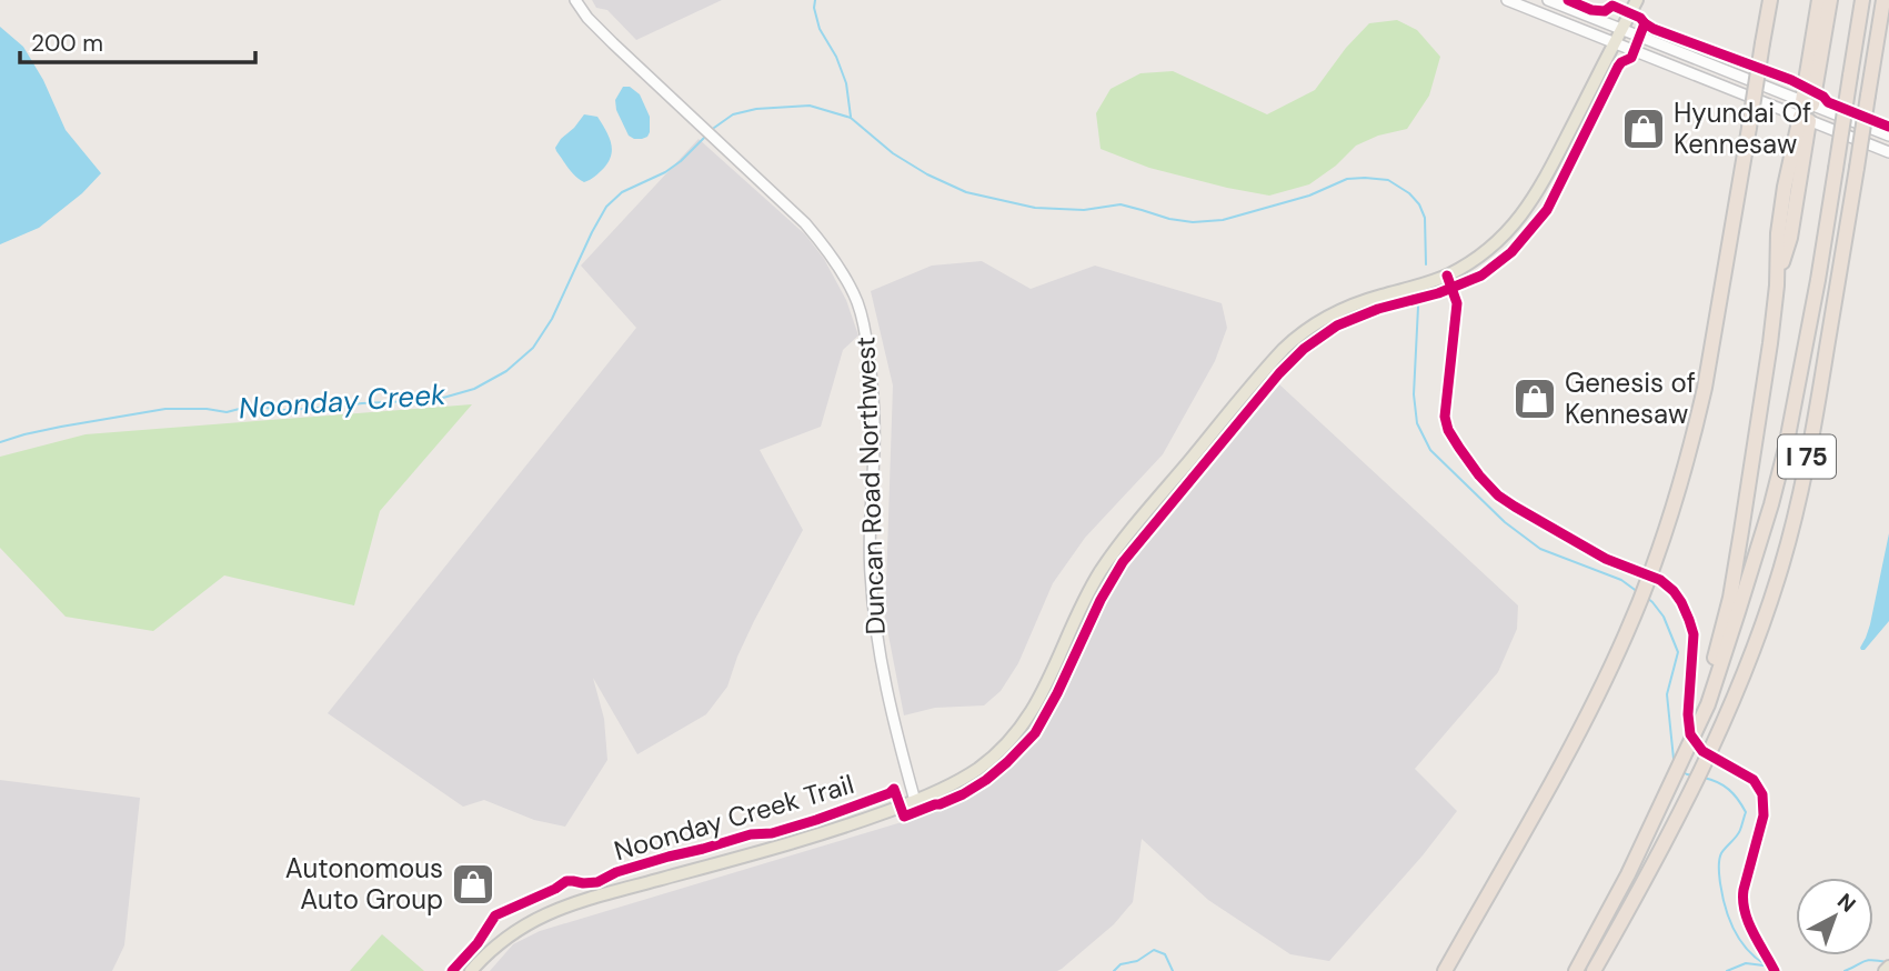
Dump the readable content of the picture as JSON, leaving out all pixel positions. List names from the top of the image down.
{
  "streets": {
    "highway": ["I 75"],
    "street": ["Duncan Road Northwest"],
    "cycle path": ["Noonday Creek Trail"]
  },
  "water": ["Noonday Creek"],
  "places": {
    "shop": ["Hyundai Of Kennesaw", "Genesis of Kennesaw", "Autonomous Auto Group"]
  },
  "scale_bar": "200 m",
  "north": "top right"
}
